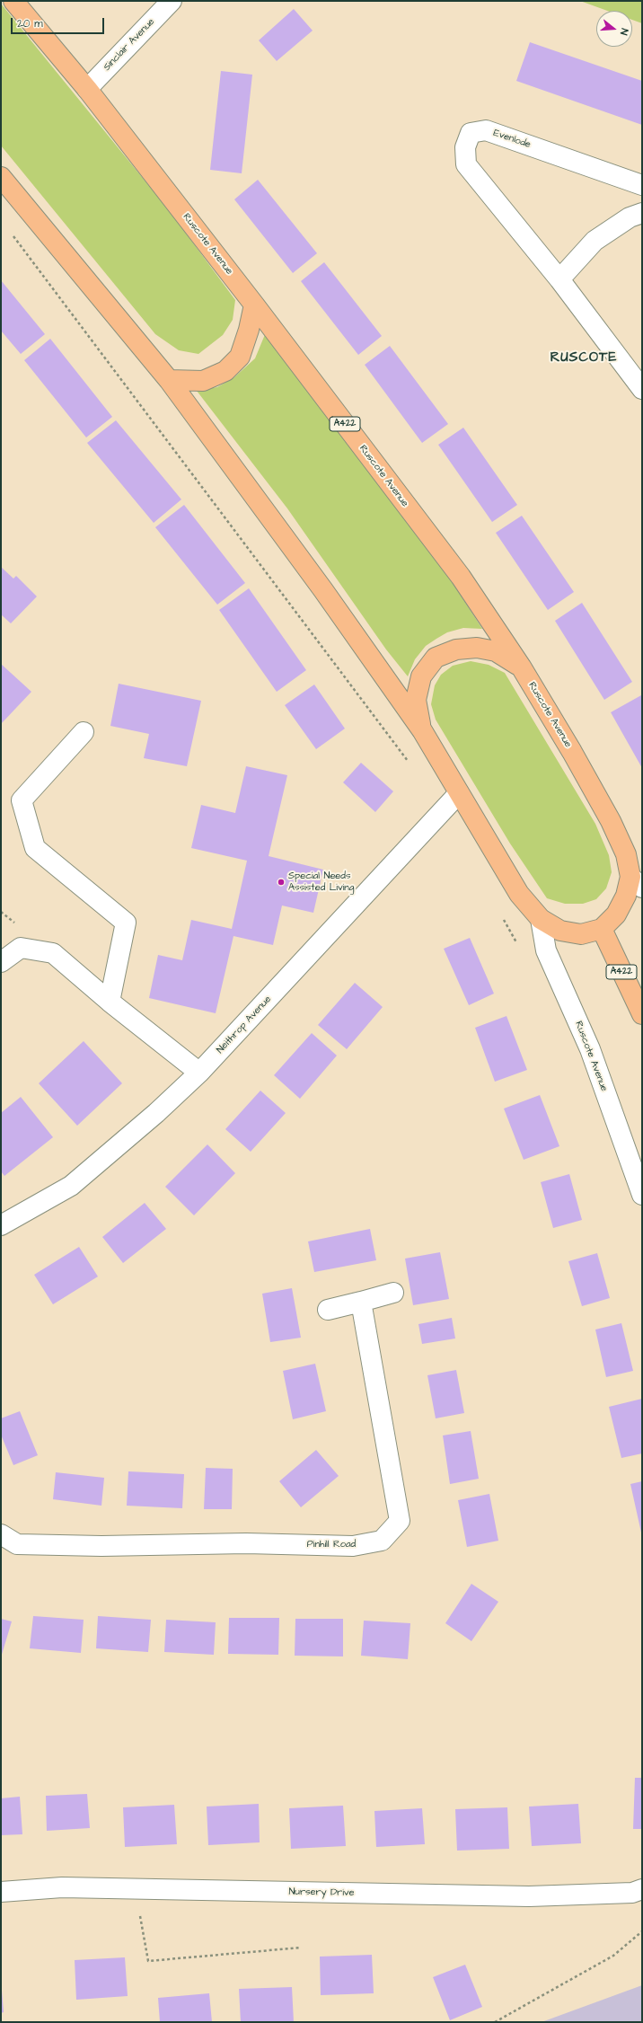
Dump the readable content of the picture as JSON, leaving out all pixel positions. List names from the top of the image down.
{
  "streets": {
    "main road": ["Ruscote Avenue", "A422"],
    "street": [
      "Sinclair Avenue",
      "Evenlode",
      "Neithrop Avenue",
      "Pinhill Road",
      "Nursery Drive"
    ]
  },
  "crossings": [
    ["Sinclair Avenue", "Ruscote Avenue"],
    ["Ruscote Avenue", "A422"],
    ["A422", "Neithrop Avenue"]
  ],
  "districts": ["RUSCOTE"],
  "places": ["Special Needs Assisted Living"],
  "scale_bar": "20 m",
  "north": "right"
}
